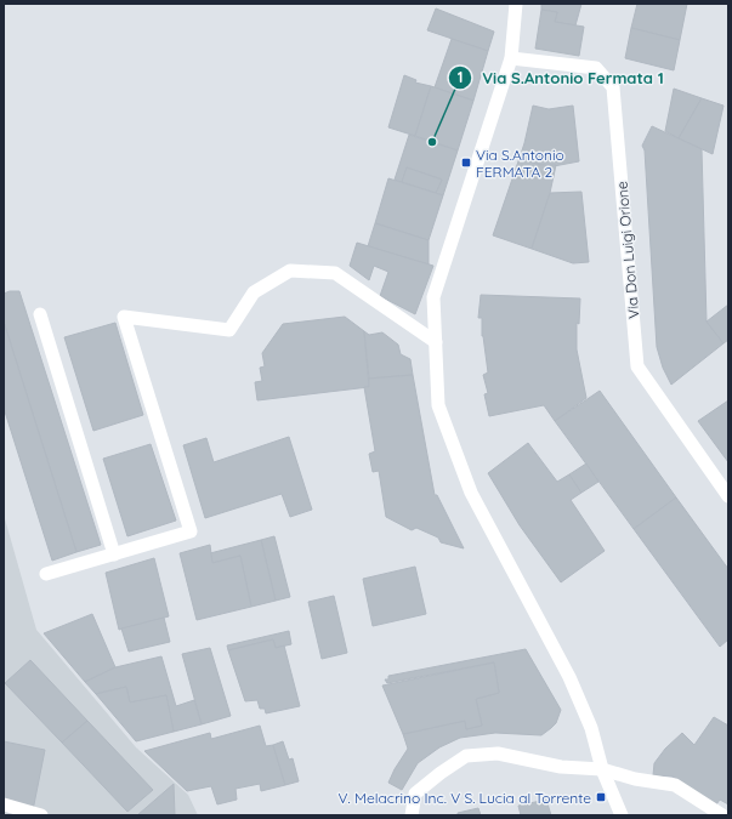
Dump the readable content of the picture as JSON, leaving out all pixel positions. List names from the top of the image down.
{
  "streets": {
    "street": ["Via Don Luigi Orione"]
  },
  "places": {
    "other": ["Via S.Antonio Fermata 1"],
    "transit": ["Via S.Antonio FERMATA 2", "V. Melacrino Inc. V S. Lucia al Torrente"]
  }
}
